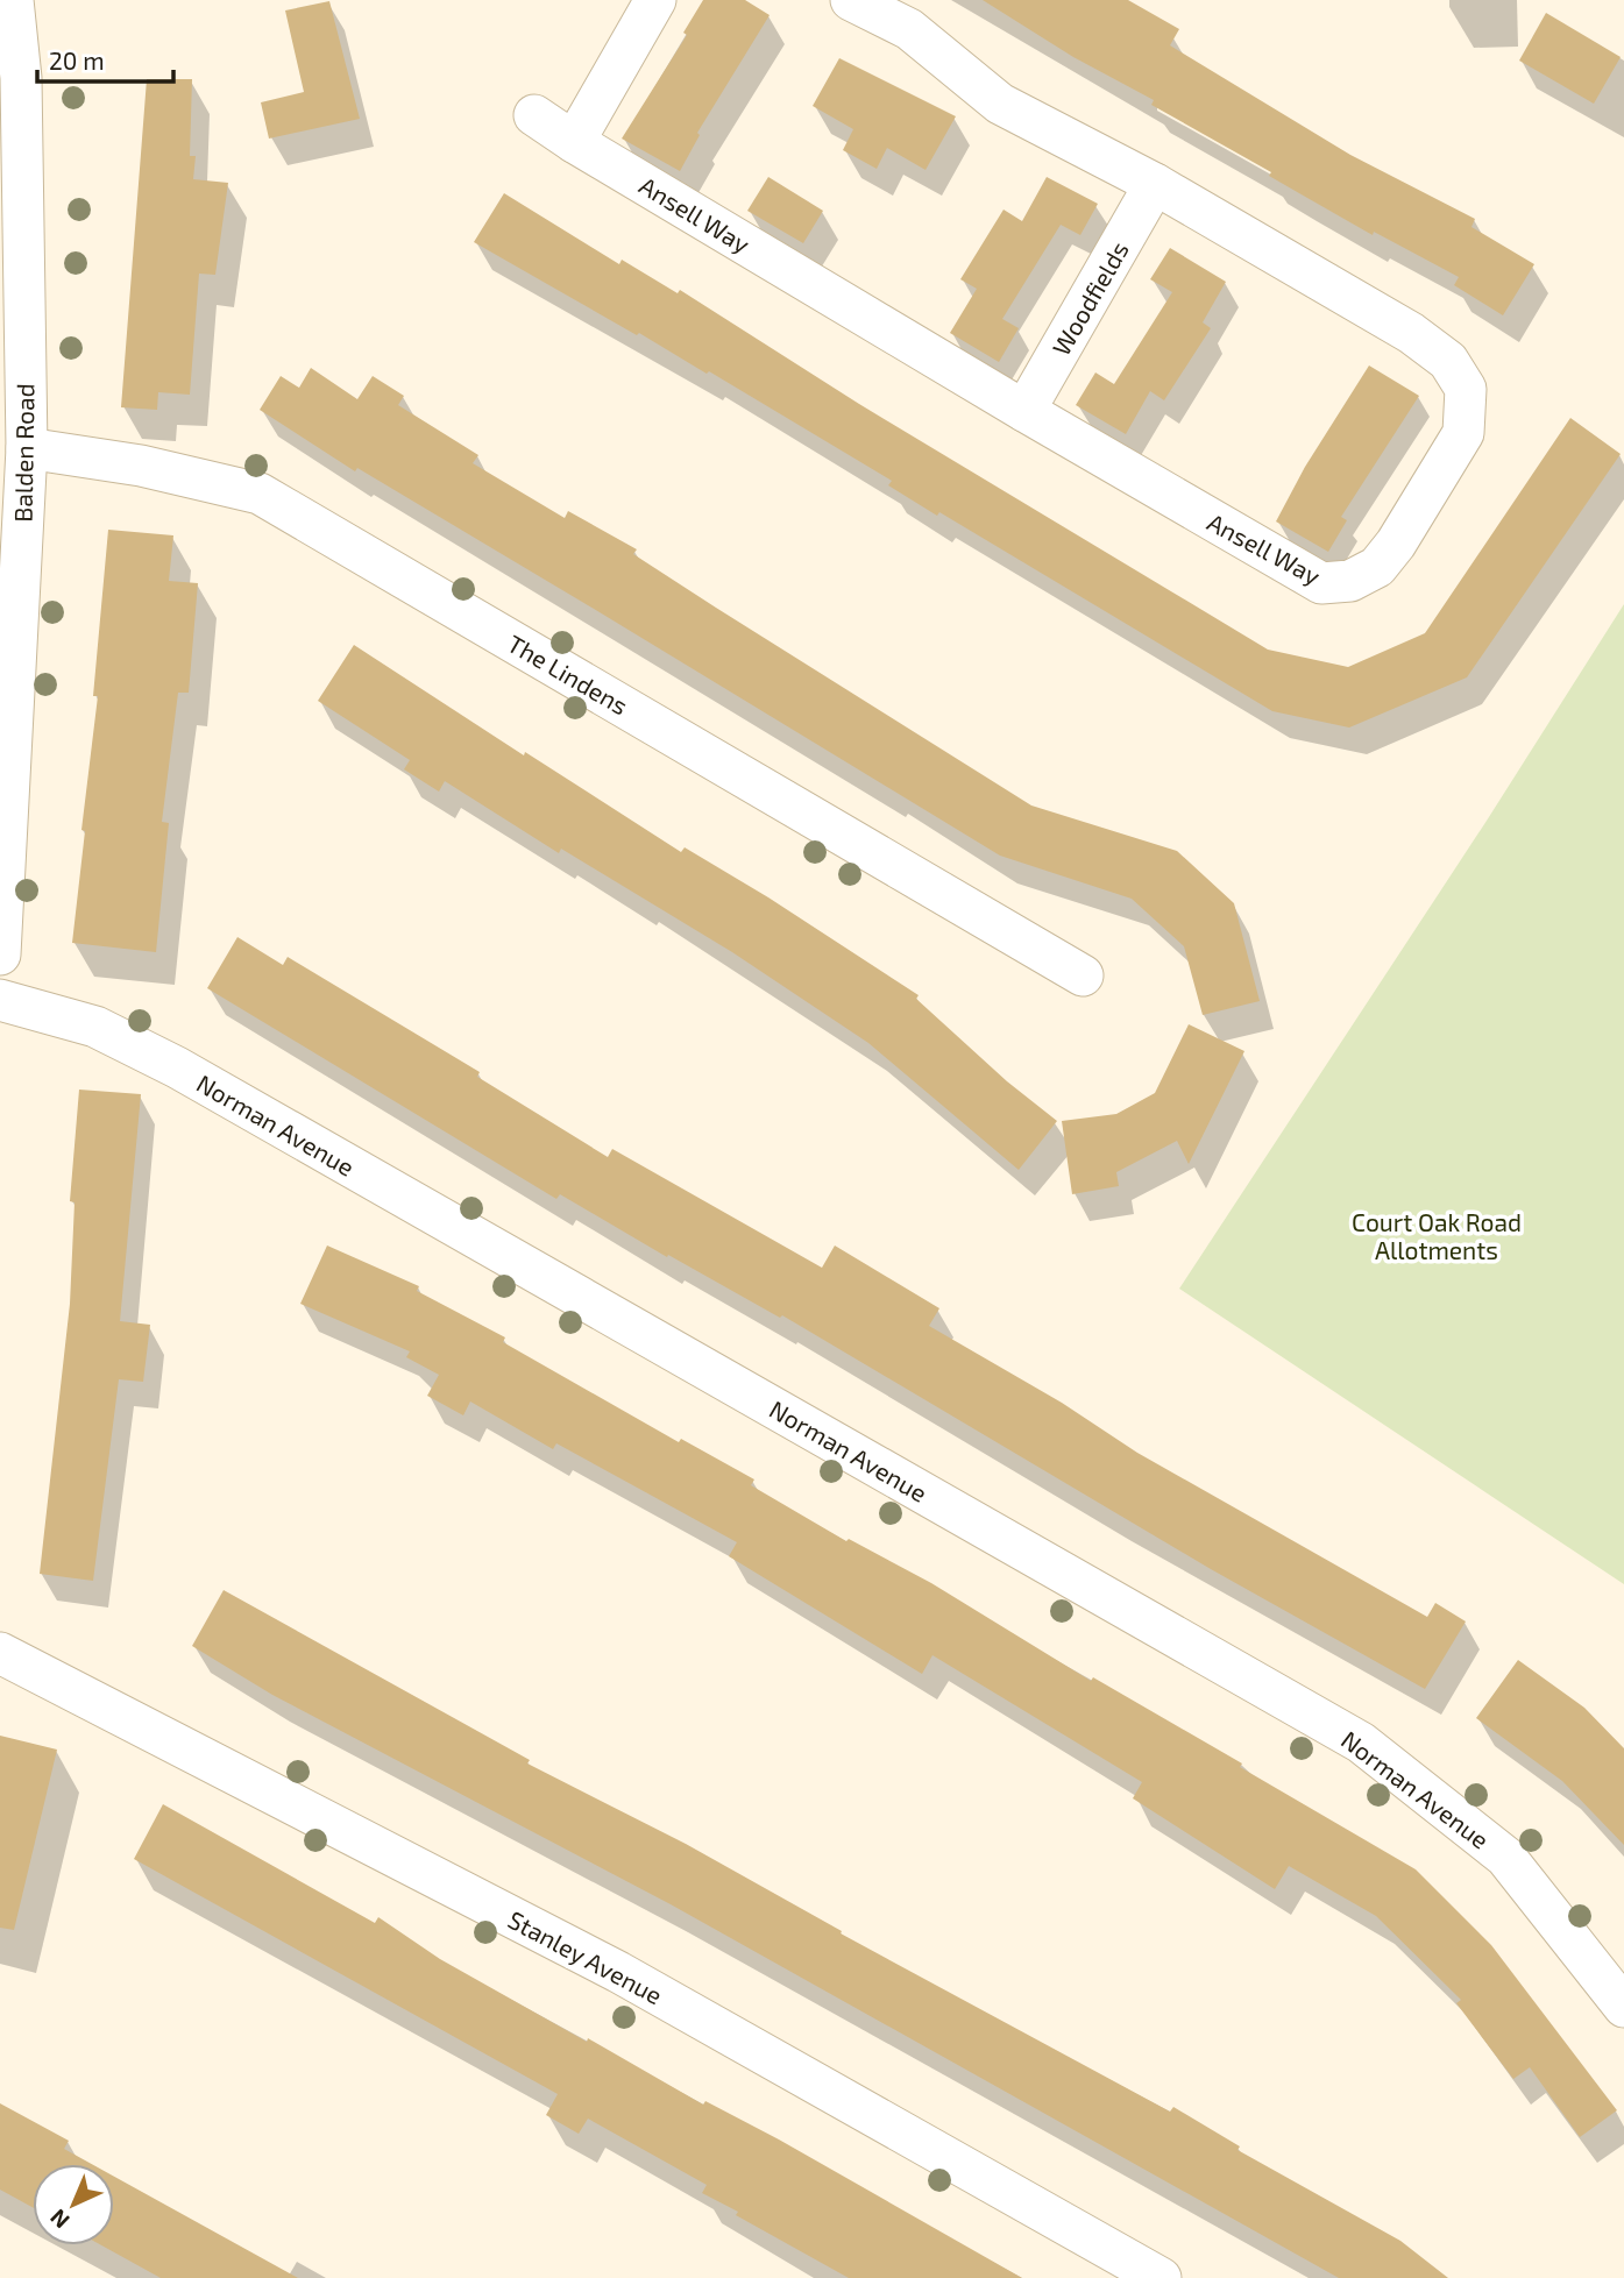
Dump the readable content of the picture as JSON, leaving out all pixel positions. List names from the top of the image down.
{
  "streets": {
    "street": [
      "Ansell Way",
      "Woodfields",
      "Balden Road",
      "The Lindens",
      "Norman Avenue",
      "Stanley Avenue"
    ]
  },
  "crossings": [
    ["Ansell Way", "Woodfields"],
    ["Balden Road", "The Lindens"]
  ],
  "parks": ["Court Oak Road Allotments"],
  "scale_bar": "20 m",
  "north": "bottom left"
}
